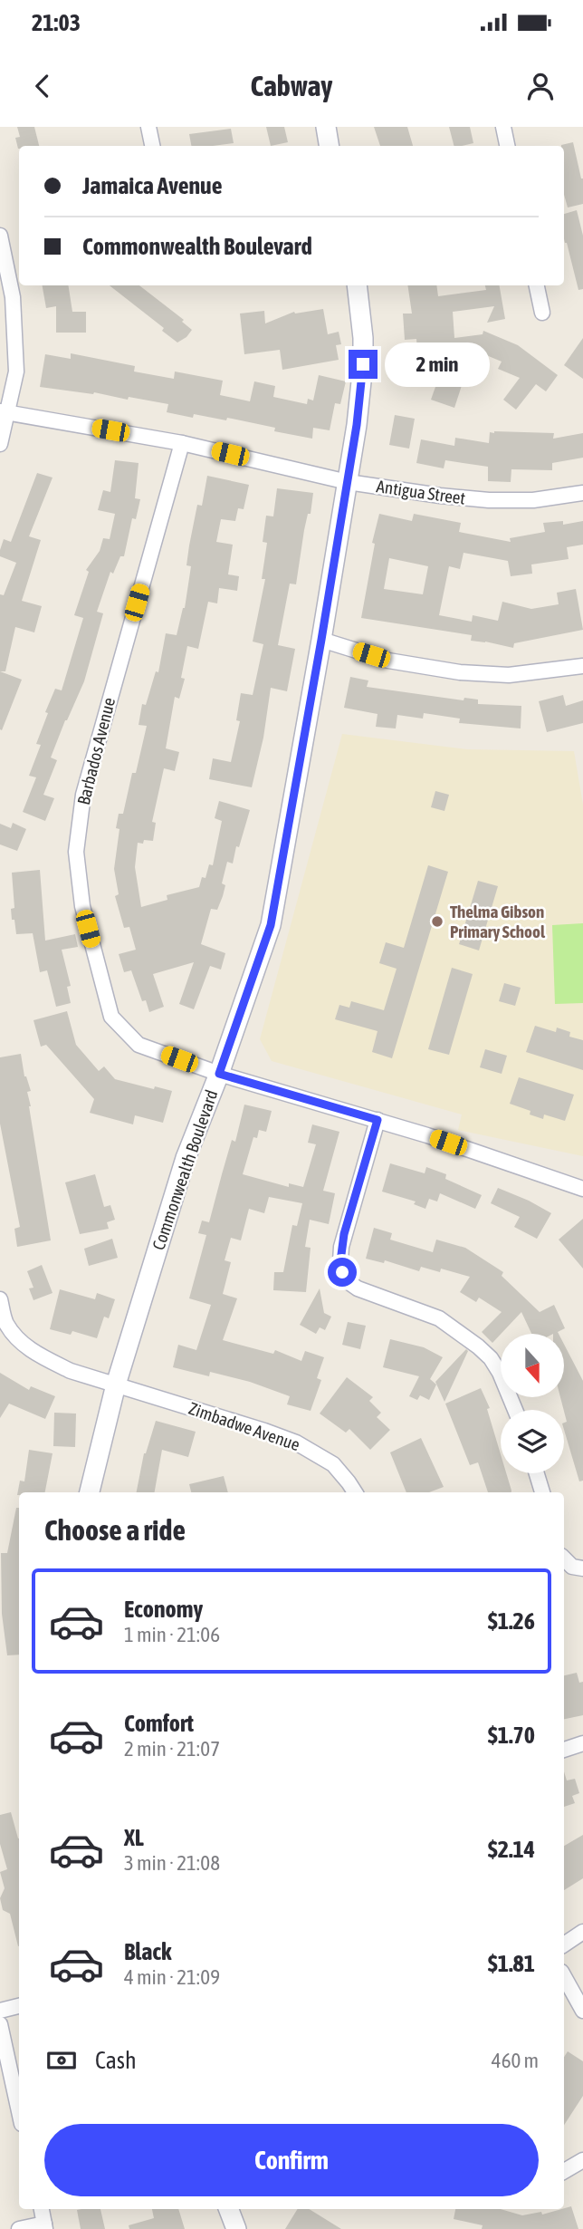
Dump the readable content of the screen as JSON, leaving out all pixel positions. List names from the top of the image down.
{
  "streets": {
    "street": [
      "Antigua Street",
      "Barbados Avenue",
      "Commonwealth Boulevard",
      "Zimbadwe Avenue"
    ]
  },
  "crossings": [
    ["Antigua Street", "Barbados Avenue"],
    ["Antigua Street", "Commonwealth Boulevard"],
    ["Barbados Avenue", "Commonwealth Boulevard"],
    ["Commonwealth Boulevard", "Zimbadwe Avenue"]
  ],
  "places": ["Thelma Gibson Primary School"],
  "north": "bottom",
  "page": {
    "status": "21:03",
    "header": "Cabway",
    "banner": ["Jamaica Avenue", "Commonwealth Boulevard"],
    "bubble": "2 min",
    "heading": "Choose a ride",
    "list": [
      {
        "name": "Economy",
        "note": "1 min · 21:06",
        "value": "$1.26"
      },
      {
        "name": "Comfort",
        "note": "2 min · 21:07",
        "value": "$1.70"
      },
      {
        "name": "XL",
        "note": "3 min · 21:08",
        "value": "$2.14"
      },
      {
        "name": "Black",
        "note": "4 min · 21:09",
        "value": "$1.81"
      }
    ],
    "pay": ["Cash", "460 m"],
    "buttons": "Confirm"
  }
}
